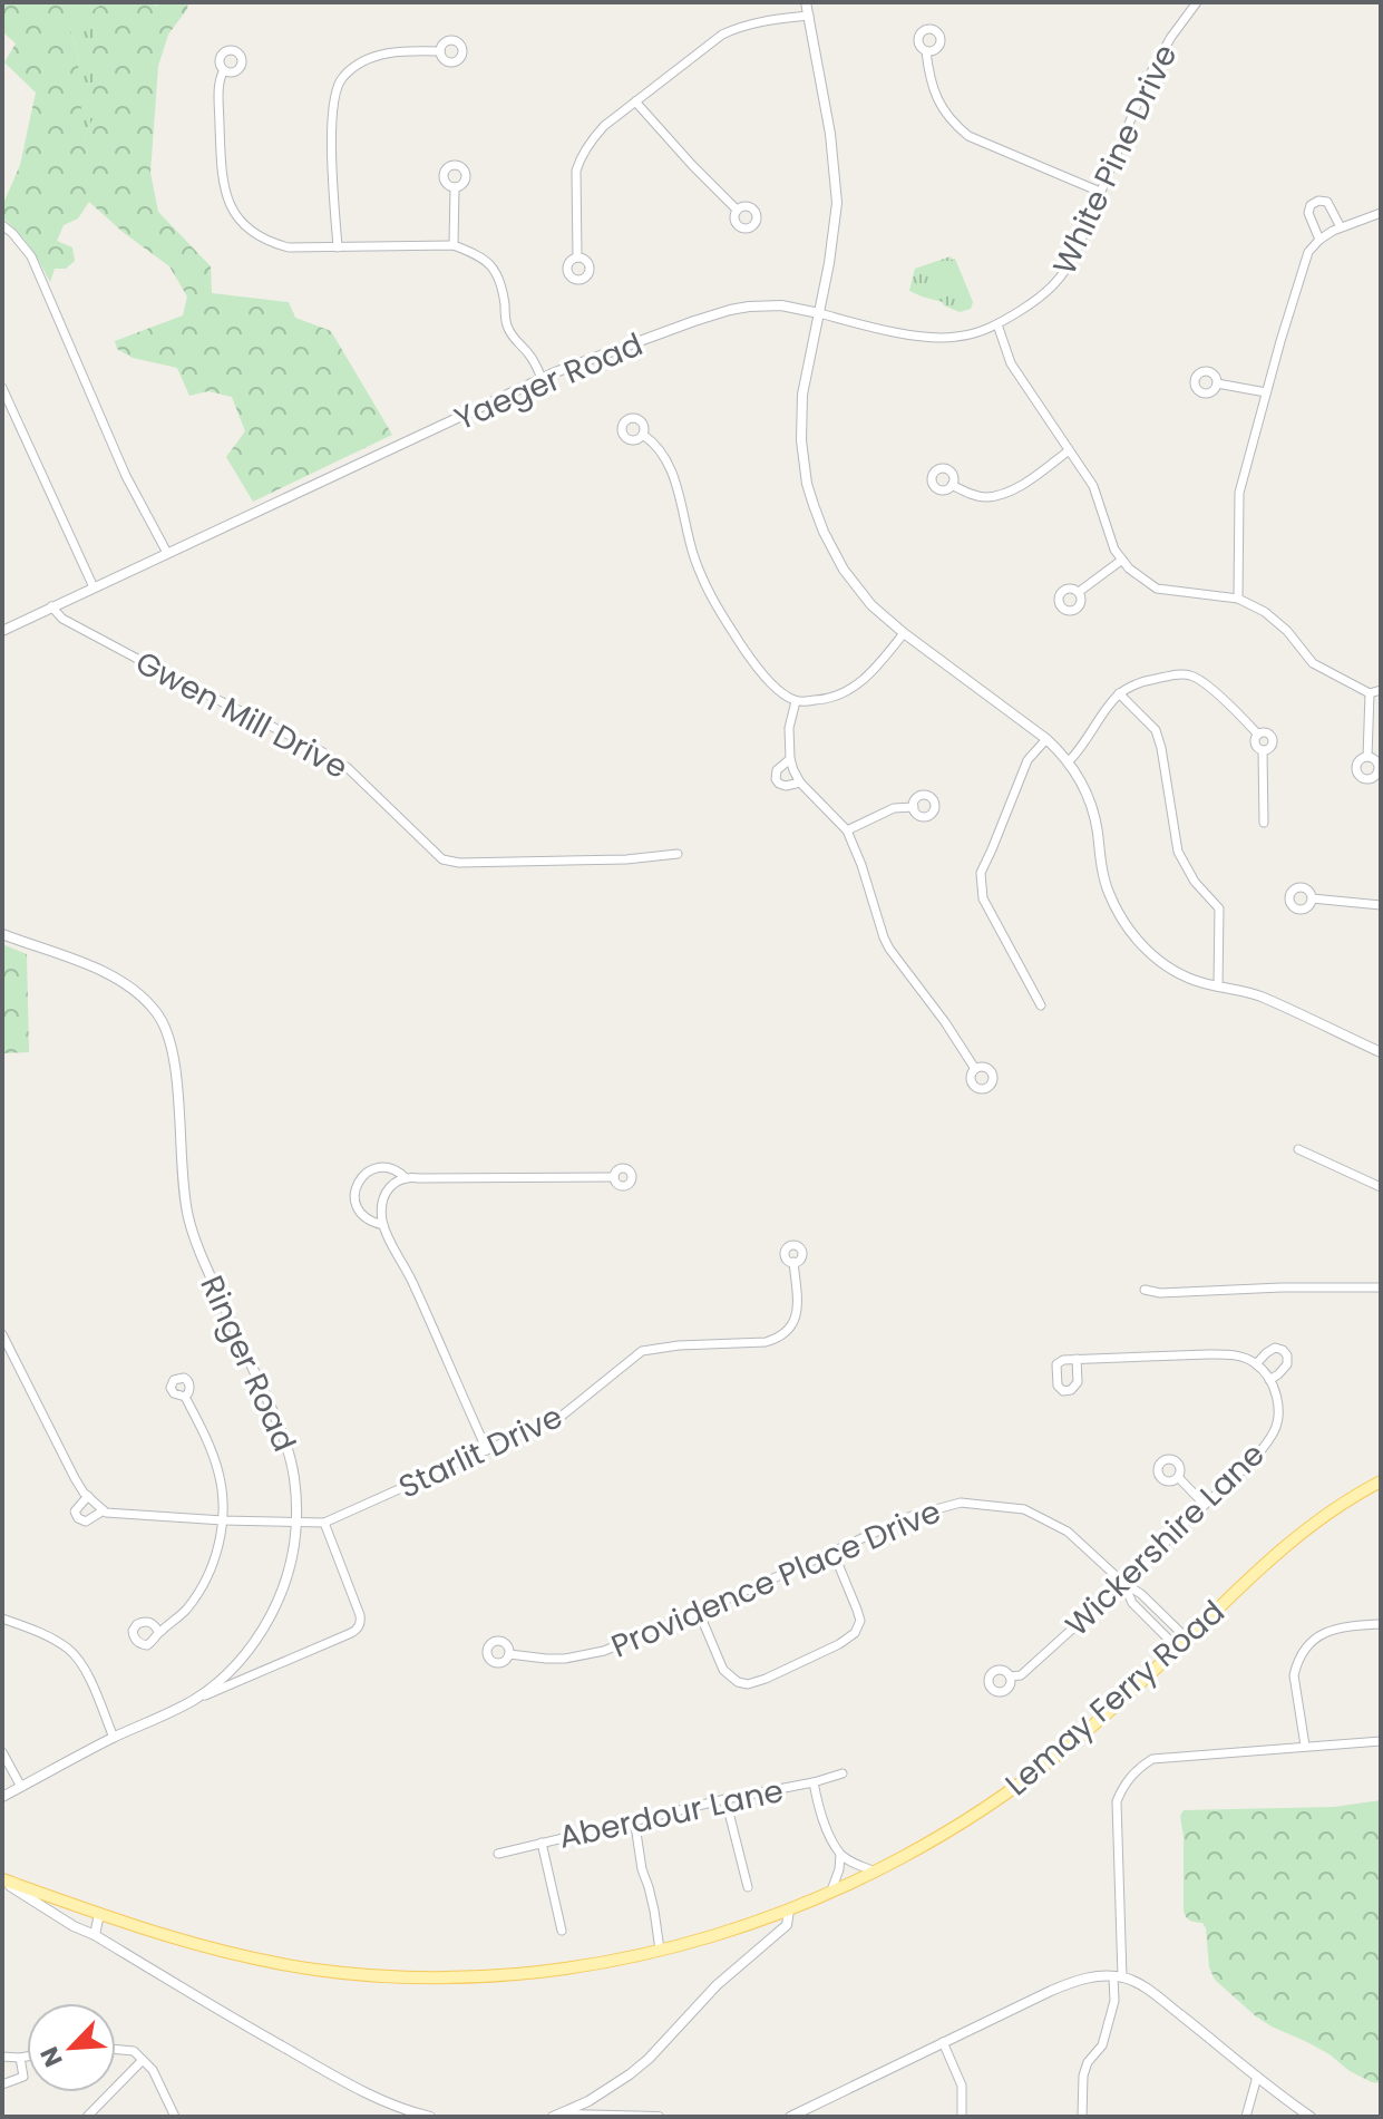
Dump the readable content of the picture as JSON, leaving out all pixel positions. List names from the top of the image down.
{
  "streets": {
    "main road": ["Lemay Ferry Road"],
    "street": [
      "White Pine Drive",
      "Yaeger Road",
      "Gwen Mill Drive",
      "Ringer Road",
      "Starlit Drive",
      "Wickershire Lane",
      "Providence Place Drive",
      "Aberdour Lane"
    ]
  },
  "crossings": [
    ["White Pine Drive", "Yaeger Road"],
    ["Yaeger Road", "Gwen Mill Drive"],
    ["Ringer Road", "Starlit Drive"],
    ["Wickershire Lane", "Providence Place Drive"],
    ["Providence Place Drive", "Lemay Ferry Road"]
  ],
  "north": "bottom left"
}
